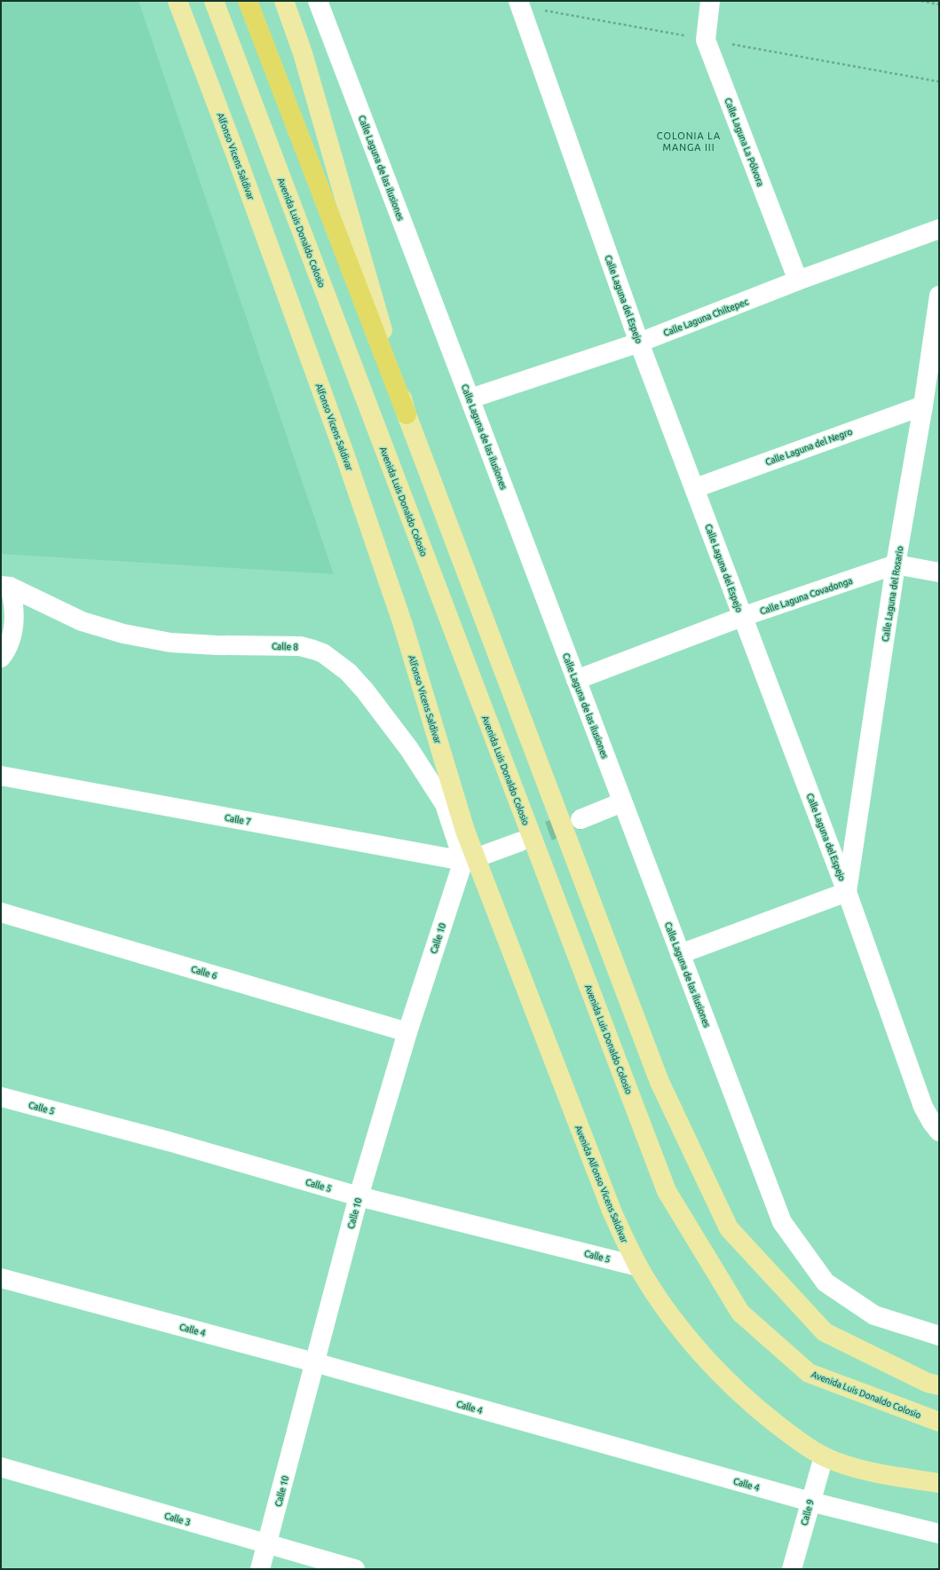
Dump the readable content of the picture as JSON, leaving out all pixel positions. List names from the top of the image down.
{
  "streets": {
    "main road": ["Alfonso Vicens Saldivar", "Avenida Luis Donaldo Colosio", "Avenida Alfonso Vicens Saldivar"],
    "street": [
      "Calle Laguna La Pólvora",
      "Calle Laguna de las ilusiones",
      "Calle Laguna del Espejo",
      "Calle Laguna Chiltepec",
      "Calle Laguna del Negro",
      "Calle Laguna del Rosario",
      "Calle Laguna Covadonga",
      "Calle 8",
      "Calle 7",
      "Calle 10",
      "Calle 6",
      "Calle 5",
      "Calle 4",
      "Calle 9",
      "Calle 3"
    ]
  },
  "crossings": [
    ["Calle Laguna La Pólvora", "Calle Laguna Chiltepec"],
    ["Alfonso Vicens Saldivar", "Calle 8"],
    ["Alfonso Vicens Saldivar", "Calle 7"],
    ["Alfonso Vicens Saldivar", "Calle 10"],
    ["Alfonso Vicens Saldivar", "Avenida Alfonso Vicens Saldivar"],
    ["Calle Laguna de las ilusiones", "Calle Laguna Chiltepec"],
    ["Calle Laguna de las ilusiones", "Calle Laguna Covadonga"],
    ["Calle Laguna del Espejo", "Calle Laguna Chiltepec"],
    ["Calle Laguna del Espejo", "Calle Laguna del Negro"],
    ["Calle Laguna del Espejo", "Calle Laguna del Rosario"],
    ["Calle Laguna del Espejo", "Calle Laguna Covadonga"],
    ["Calle Laguna del Negro", "Calle Laguna del Rosario"],
    ["Calle Laguna del Rosario", "Calle Laguna Covadonga"],
    ["Calle 8", "Calle 7"],
    ["Calle 8", "Calle 10"],
    ["Calle 8", "Avenida Alfonso Vicens Saldivar"],
    ["Calle 7", "Calle 10"],
    ["Calle 7", "Avenida Alfonso Vicens Saldivar"],
    ["Calle 10", "Calle 6"],
    ["Calle 10", "Calle 5"],
    ["Calle 10", "Avenida Alfonso Vicens Saldivar"],
    ["Calle 10", "Calle 4"],
    ["Calle 10", "Calle 3"],
    ["Calle 5", "Avenida Alfonso Vicens Saldivar"],
    ["Avenida Alfonso Vicens Saldivar", "Calle 9"],
    ["Calle 4", "Calle 9"]
  ],
  "districts": ["COLONIA LA MANGA III"]
}
